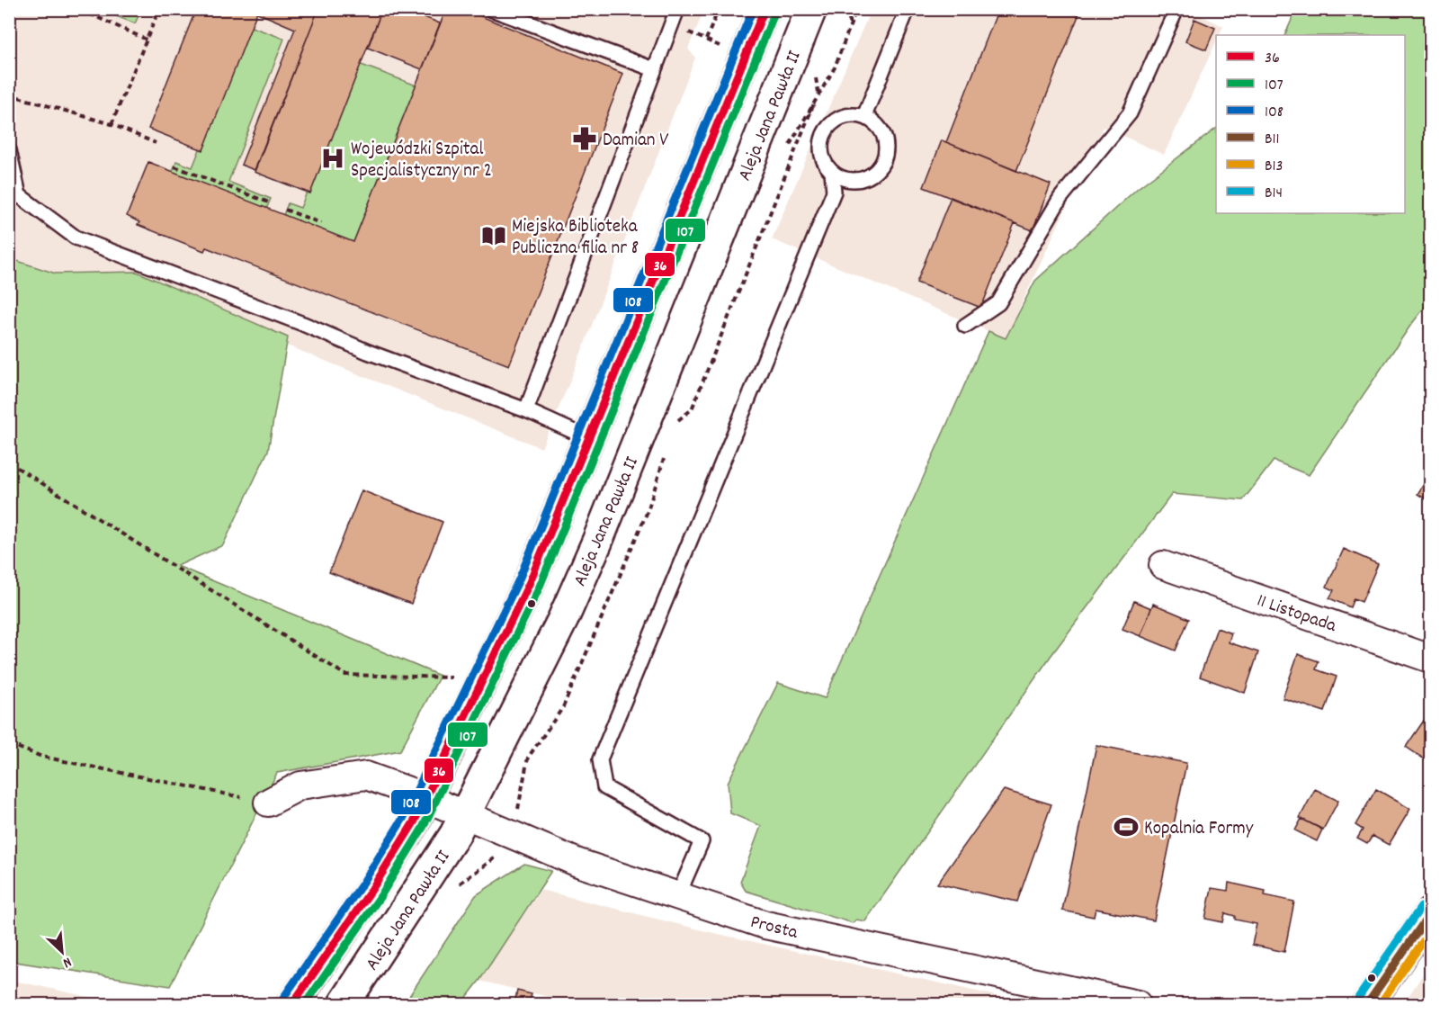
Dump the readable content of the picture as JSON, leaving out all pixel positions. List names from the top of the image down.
{
  "streets": {
    "street": ["Aleja Jana Pawła II", "11 Listopada", "Prosta"]
  },
  "crossings": [
    ["Aleja Jana Pawła II", "Prosta"]
  ],
  "places": {
    "pharmacy": ["Damian V"],
    "hospital": ["Wojewódzki Szpital Specjalistyczny nr 2"],
    "library": ["Miejska Biblioteka Publiczna filia nr 8"],
    "sports": ["Kopalnia Formy"]
  },
  "lines": [
    "transit line 36",
    "transit line 108",
    "transit line 107",
    "transit line B14",
    "transit line B11",
    "transit line B13"
  ],
  "legend": [
    "36",
    "107",
    "108",
    "B11",
    "B13",
    "B14"
  ],
  "north": "bottom right"
}
